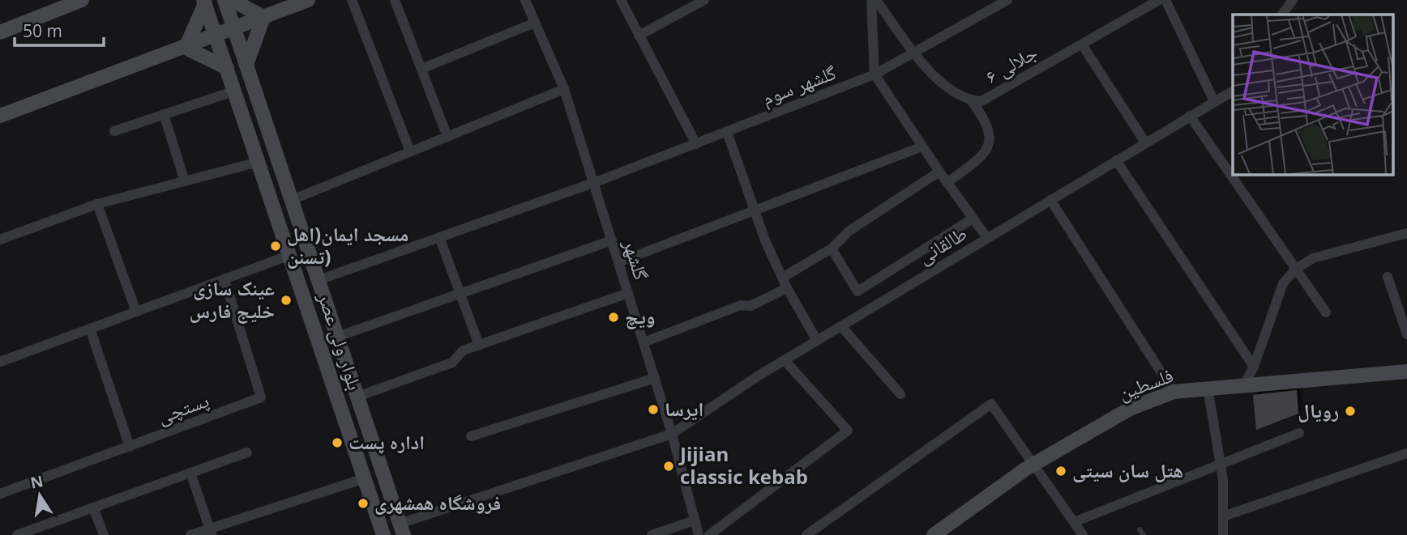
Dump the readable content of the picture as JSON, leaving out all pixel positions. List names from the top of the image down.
{
  "streets": {
    "main road": ["بلوار ولی عصر", "فلسطین"],
    "street": [
      "جلالی ۶",
      "گلشهر سوم",
      "طالقانی",
      "گلشهر",
      "پستچی"
    ]
  },
  "crossings": [
    ["جلالی ۶", "گلشهر سوم"],
    ["گلشهر سوم", "گلشهر"],
    ["گلشهر سوم", "بلوار ولی عصر"],
    ["طالقانی", "گلشهر"],
    ["طالقانی", "بلوار ولی عصر"]
  ],
  "places": [
    "مسجد ایمان(اهل تسنن)",
    "عینک سازی خلیج فارس",
    "ویچ",
    "ایرسا",
    "رویال",
    "اداره پست",
    "Jijian classic kebab",
    "هتل سان سیتی",
    "فروشگاه همشهری"
  ],
  "scale_bar": "50 m",
  "north": "top"
}
